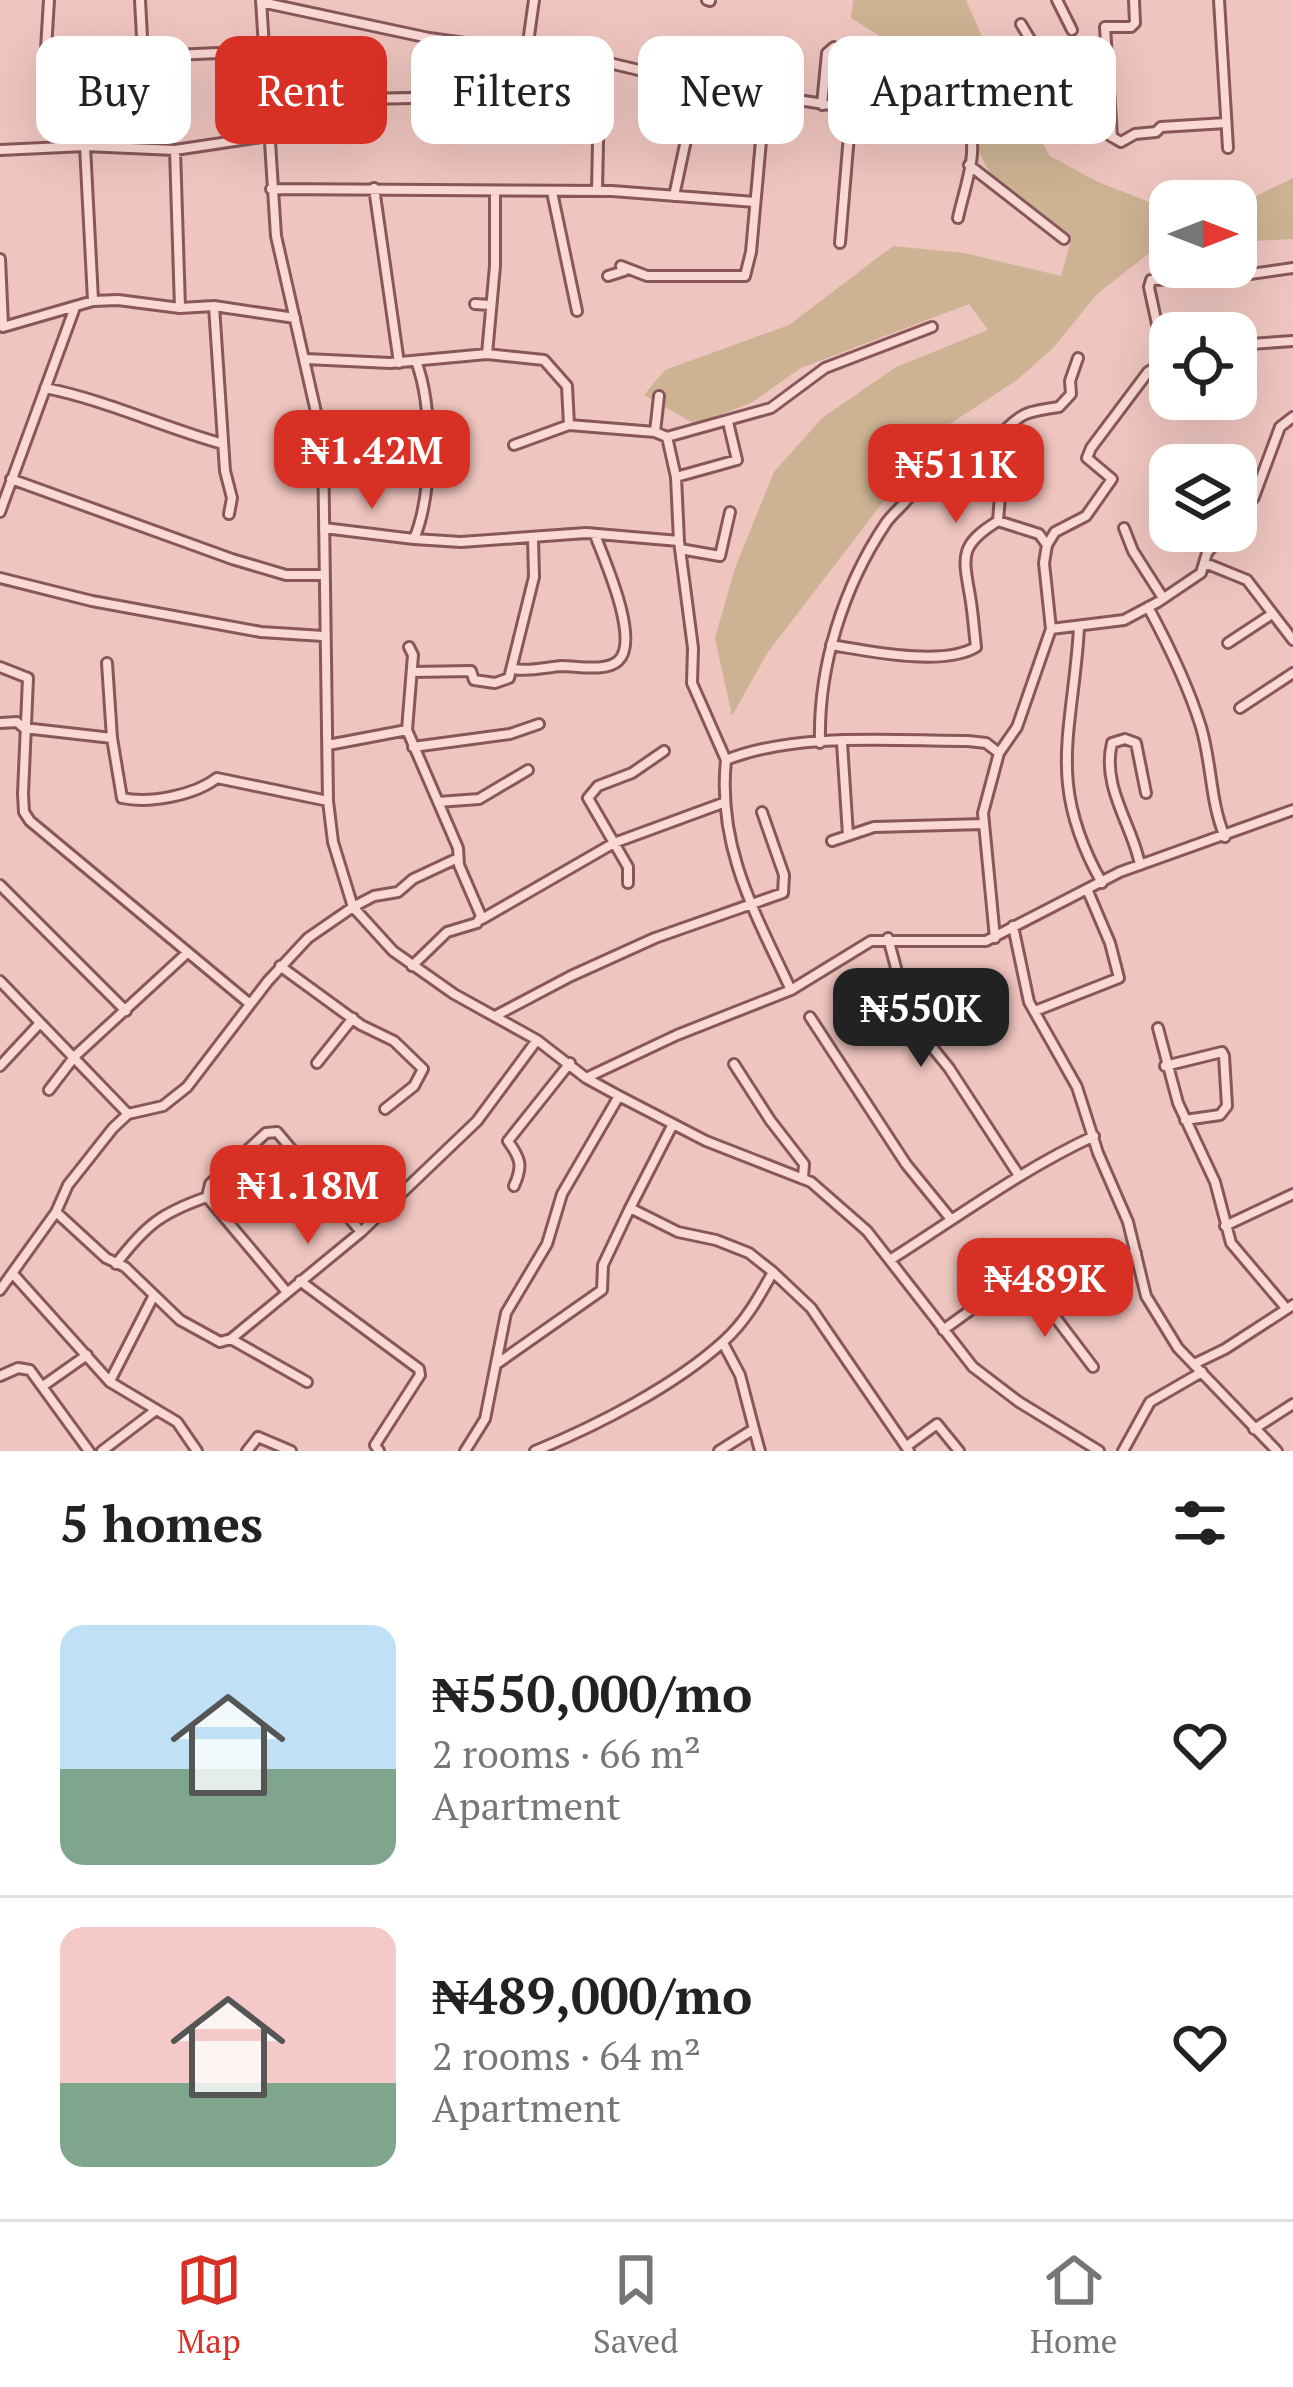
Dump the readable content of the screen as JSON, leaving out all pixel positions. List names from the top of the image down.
{
  "north": "right",
  "page": {
    "chip": [
      "Buy",
      "Rent",
      "Filters",
      "New",
      "Apartment"
    ],
    "price": [
      "₦1.42M",
      "₦511K",
      "₦550K",
      "₦1.18M",
      "₦489K"
    ],
    "heading": "5 homes",
    "list": [
      {
        "name": "₦550,000/mo",
        "note": "2 rooms · 66 m² · Apartment"
      },
      {
        "name": "₦489,000/mo",
        "note": "2 rooms · 64 m² · Apartment"
      }
    ],
    "tabs": ["Map", "Saved", "Home"]
  }
}
